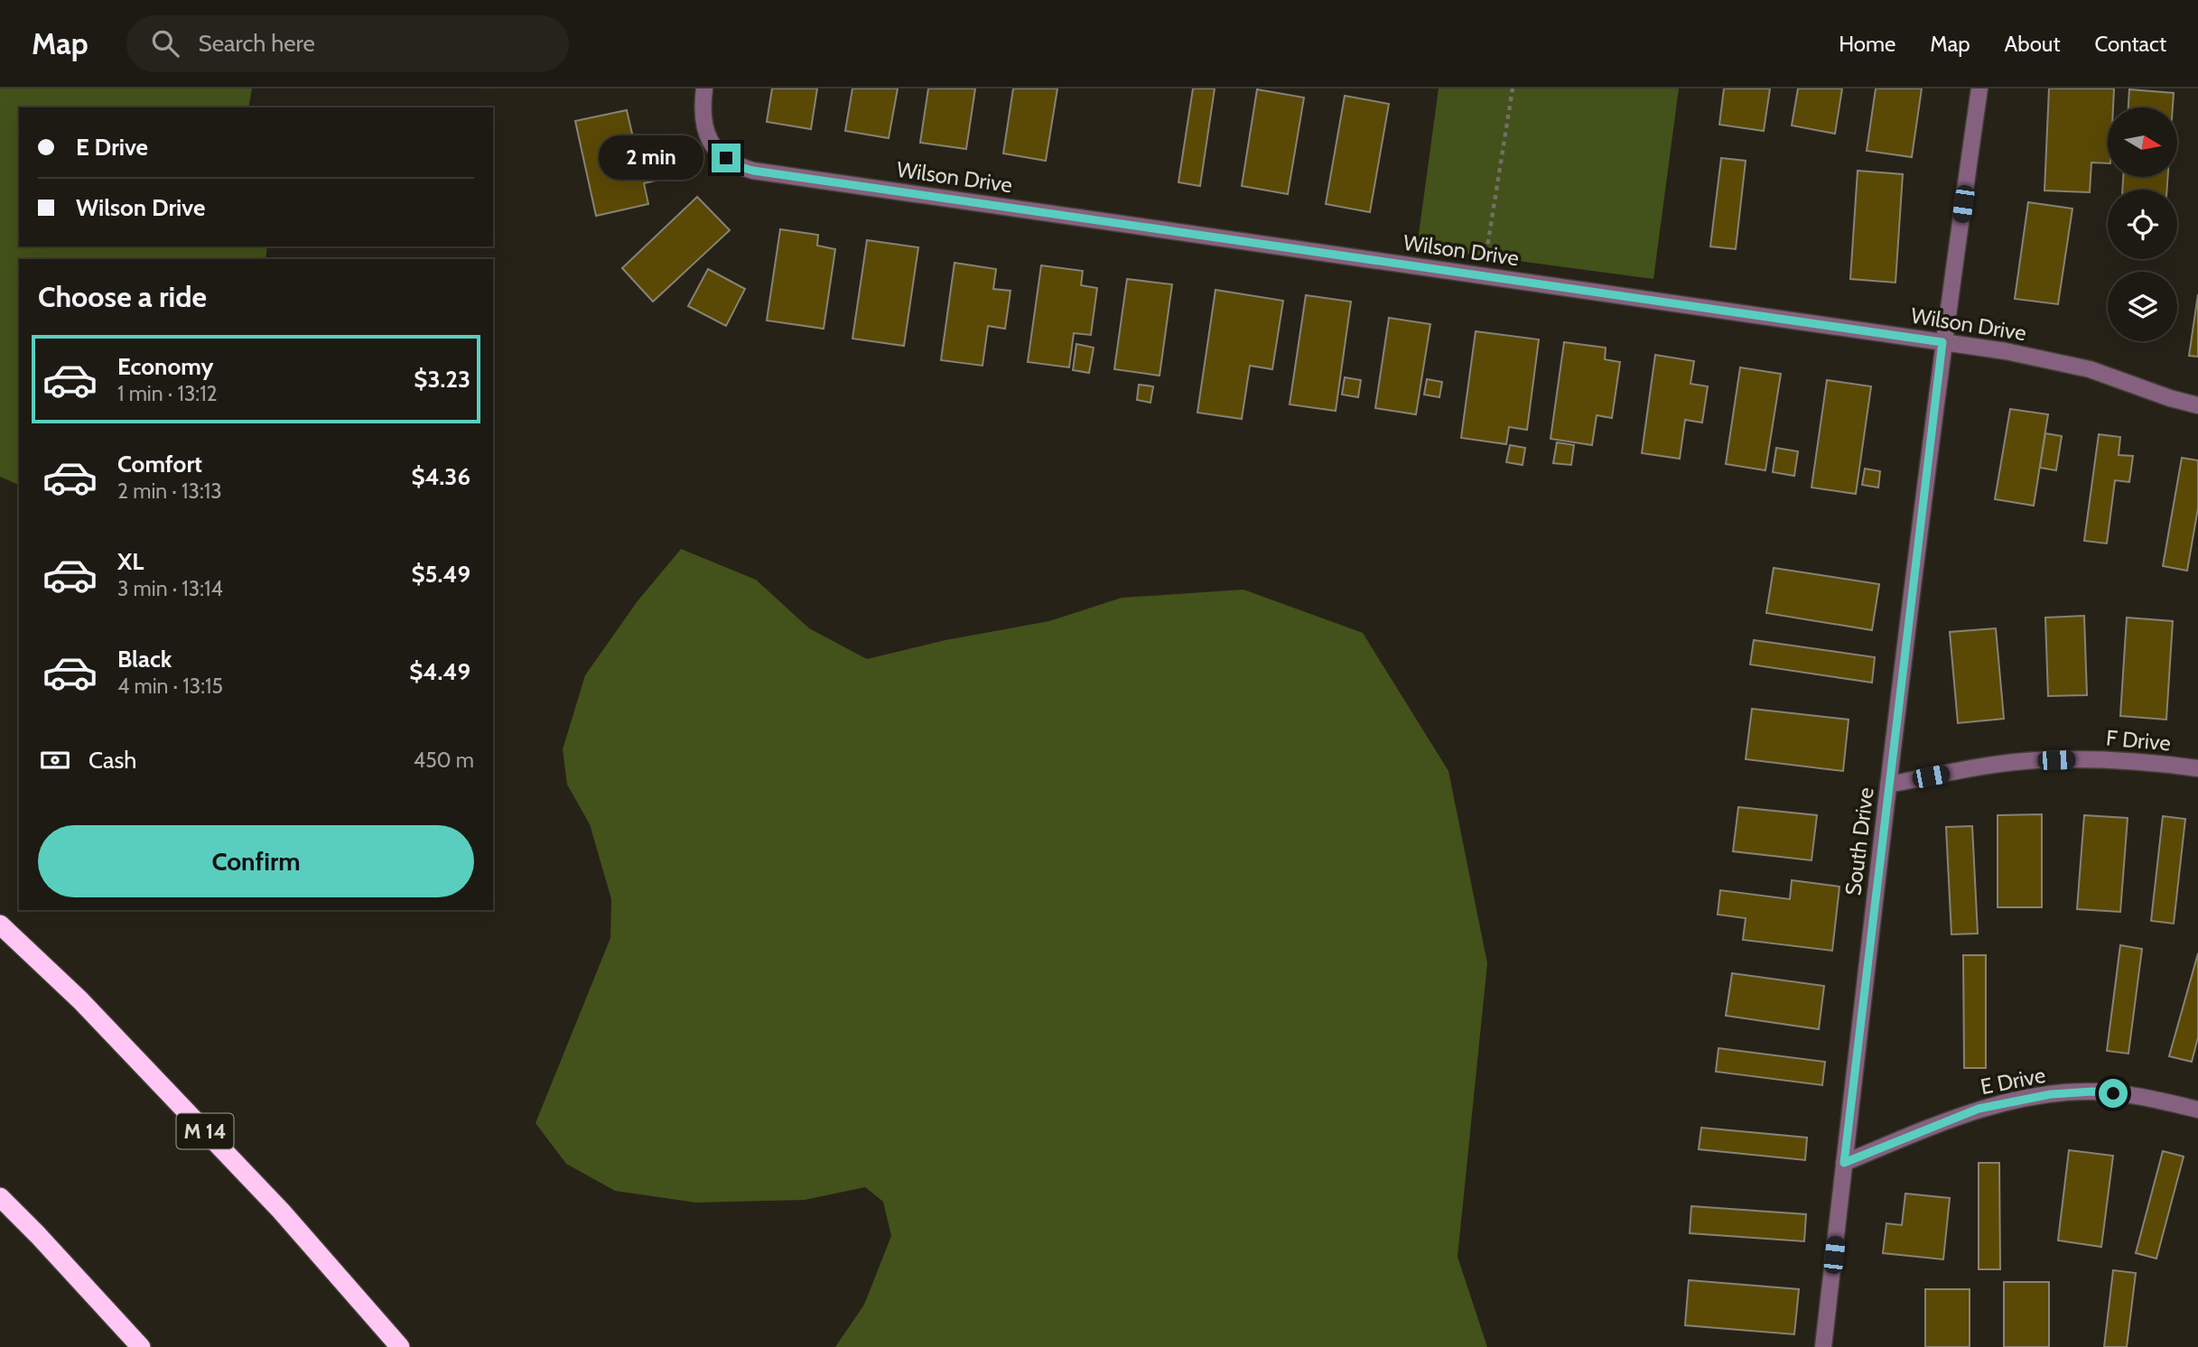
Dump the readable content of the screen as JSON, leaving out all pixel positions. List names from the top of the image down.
{
  "streets": {
    "highway": ["M 14"],
    "street": [
      "Wilson Drive",
      "F Drive",
      "South Drive",
      "E Drive"
    ]
  },
  "crossings": [
    ["Wilson Drive", "South Drive"],
    ["F Drive", "South Drive"],
    ["South Drive", "E Drive"]
  ],
  "north": "right",
  "page": {
    "header": "Map",
    "search": "Search here",
    "nav": [
      "Home",
      "Map",
      "About",
      "Contact"
    ],
    "banner": ["E Drive", "Wilson Drive"],
    "bubble": "2 min",
    "heading": "Choose a ride",
    "list": [
      {
        "name": "Economy",
        "note": "1 min · 13:12",
        "value": "$3.23"
      },
      {
        "name": "Comfort",
        "note": "2 min · 13:13",
        "value": "$4.36"
      },
      {
        "name": "XL",
        "note": "3 min · 13:14",
        "value": "$5.49"
      },
      {
        "name": "Black",
        "note": "4 min · 13:15",
        "value": "$4.49"
      }
    ],
    "pay": ["Cash", "450 m"],
    "buttons": "Confirm"
  }
}
